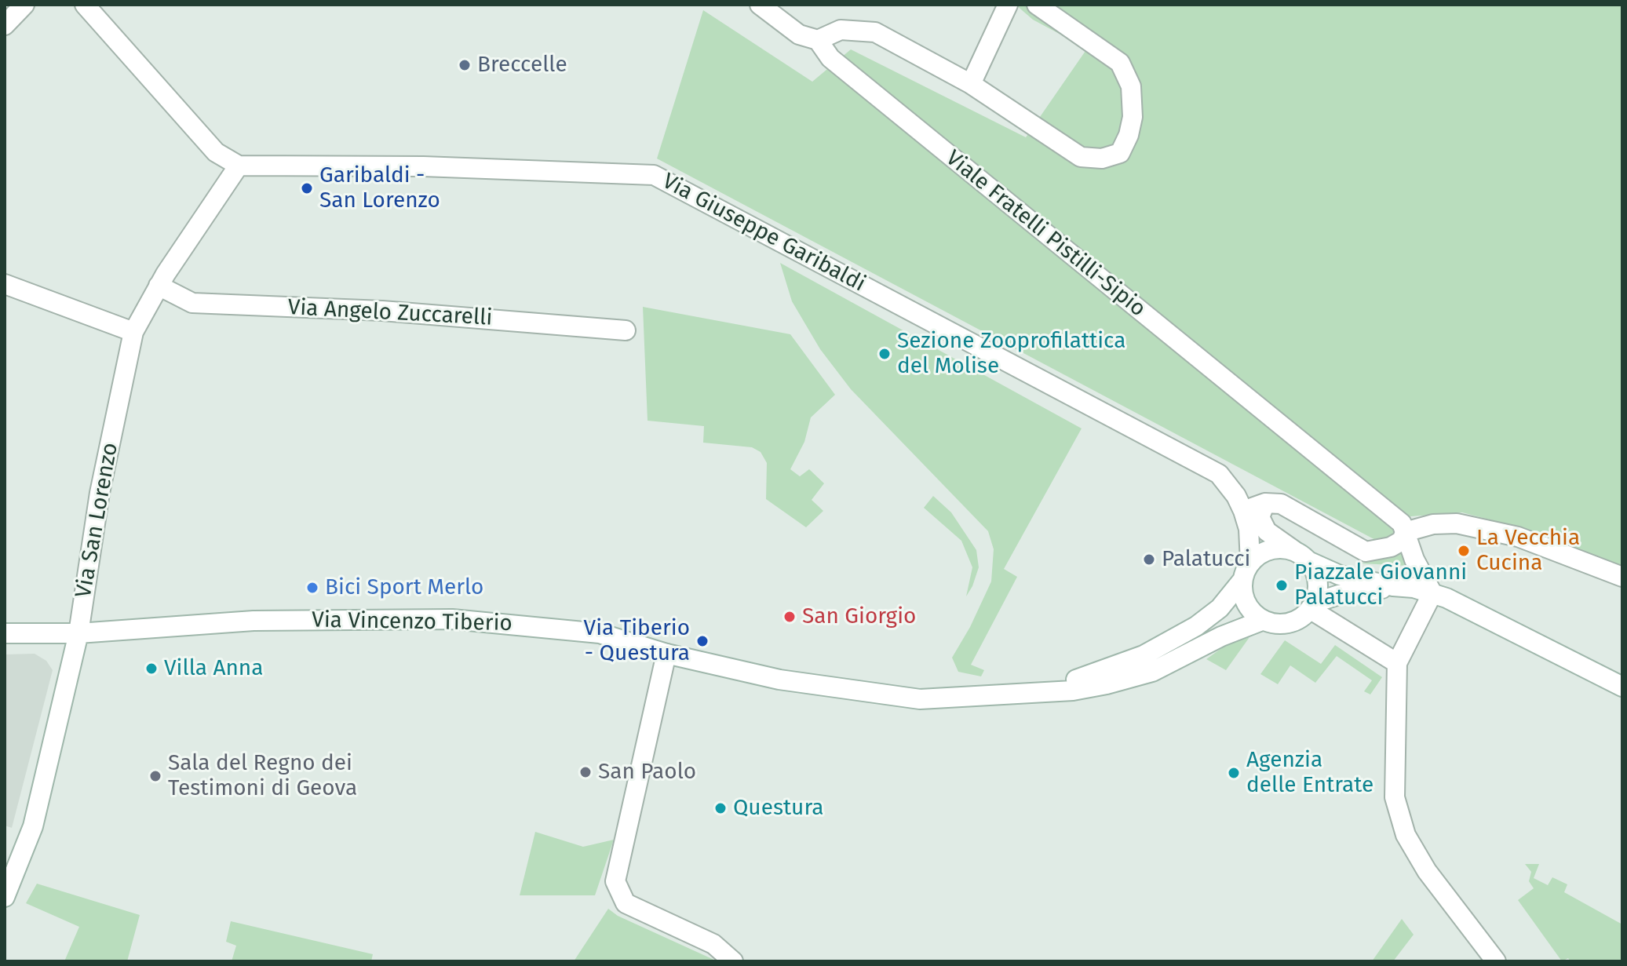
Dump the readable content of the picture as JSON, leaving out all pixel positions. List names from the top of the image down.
{
  "streets": {
    "street": [
      "Via Giuseppe Garibaldi",
      "Viale Fratelli Pistilli-Sipio",
      "Via Angelo Zuccarelli",
      "Via San Lorenzo",
      "Via Vincenzo Tiberio"
    ]
  },
  "crossings": [
    ["Via Giuseppe Garibaldi", "Via San Lorenzo"],
    ["Via Giuseppe Garibaldi", "Via Vincenzo Tiberio"],
    ["Via Angelo Zuccarelli", "Via San Lorenzo"],
    ["Via San Lorenzo", "Via Vincenzo Tiberio"]
  ],
  "places": [
    "Breccelle",
    "Garibaldi - San Lorenzo",
    "Sezione Zooprofilattica del Molise",
    "La Vecchia Cucina",
    "Palatucci",
    "Piazzale Giovanni Palatucci",
    "Bici Sport Merlo",
    "San Giorgio",
    "Via Tiberio - Questura",
    "Villa Anna",
    "San Paolo",
    "Agenzia delle Entrate",
    "Sala del Regno dei Testimoni di Geova",
    "Questura"
  ]
}
